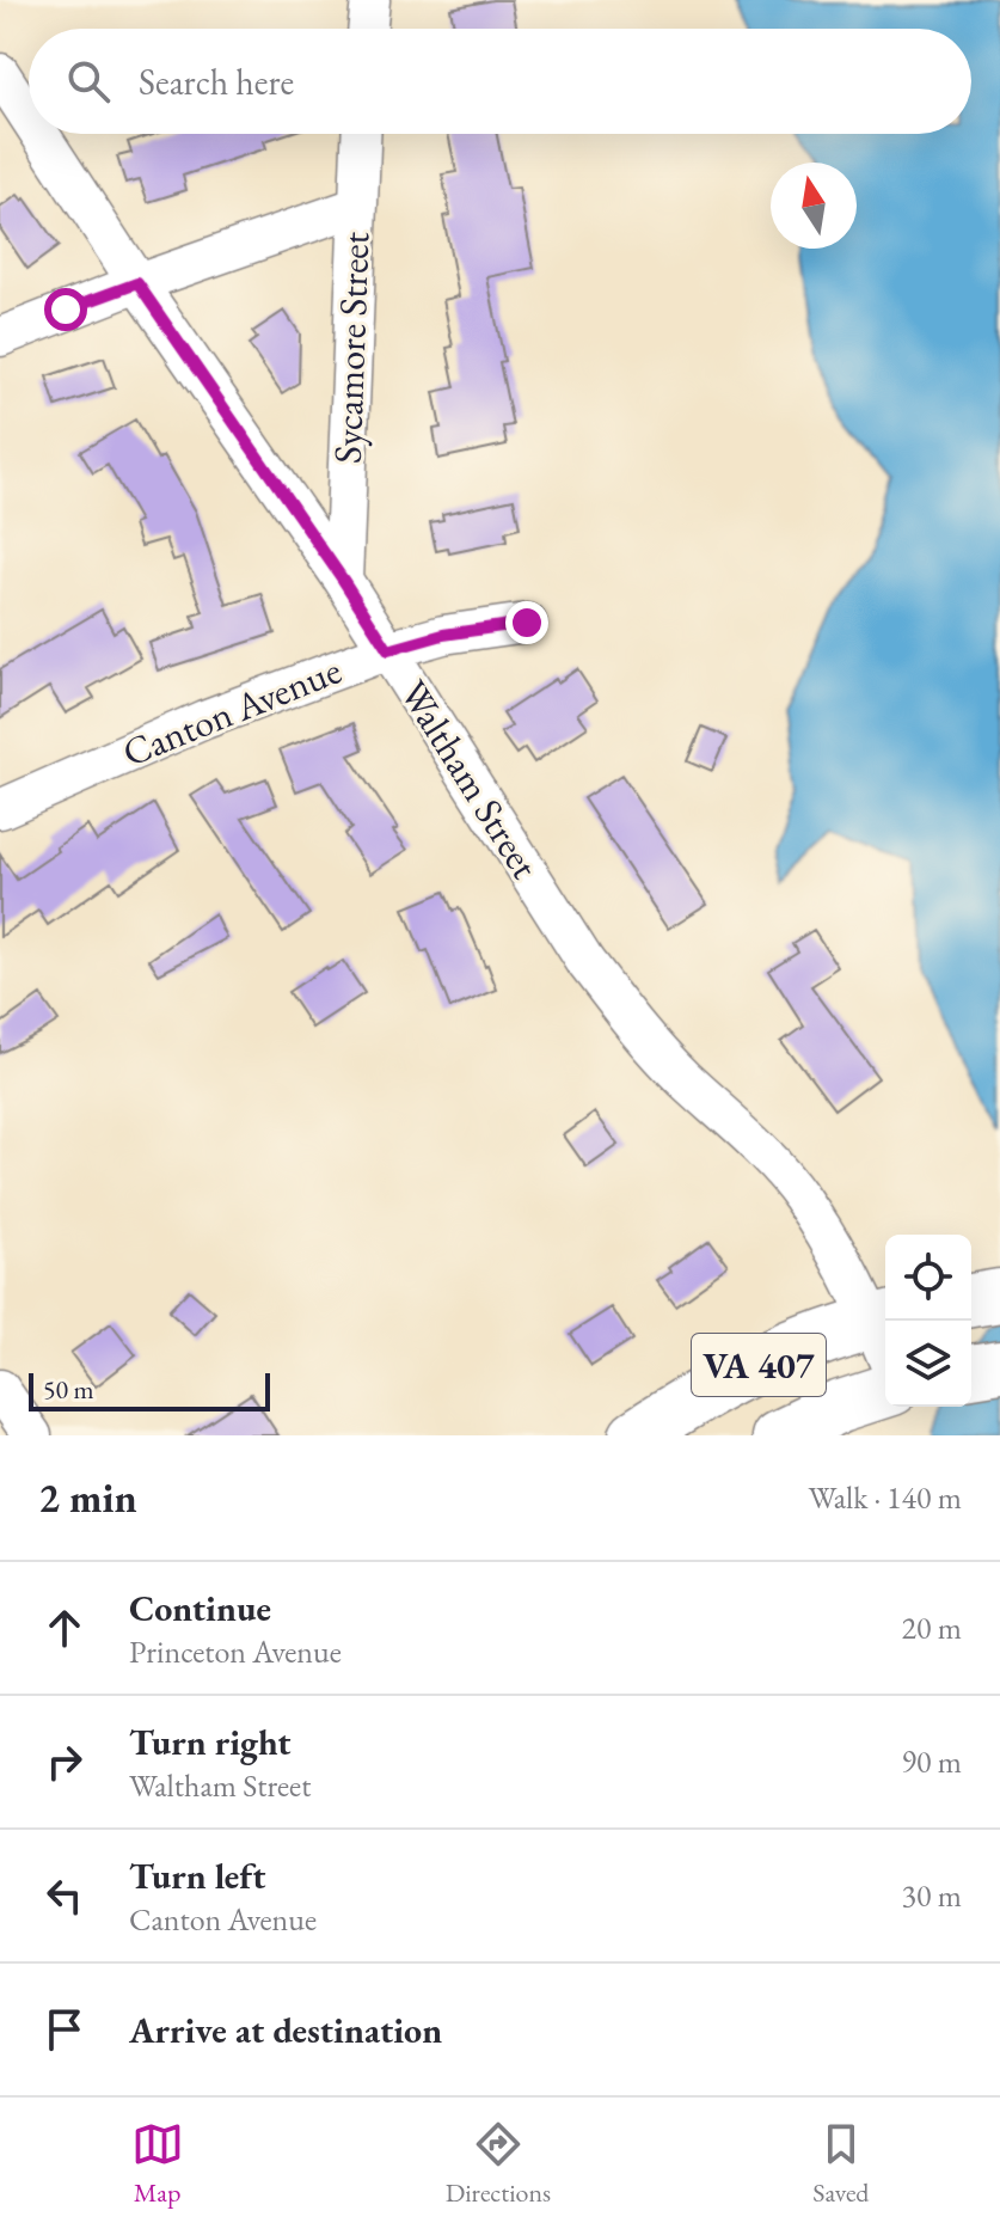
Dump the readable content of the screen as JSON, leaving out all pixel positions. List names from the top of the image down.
{
  "streets": {
    "main road": ["VA 407"],
    "street": ["Sycamore Street", "Canton Avenue", "Waltham Street"]
  },
  "crossings": [
    ["Sycamore Street", "Waltham Street"],
    ["Canton Avenue", "Waltham Street"],
    ["Waltham Street", "VA 407"]
  ],
  "scale_bar": "50 m",
  "north": "top",
  "page": {
    "search": "Search here",
    "scale": "50 m",
    "heading": ["2 min", "Walk · 140 m"],
    "list": [
      ["Continue", "Princeton Avenue", "20 m"],
      ["Turn right", "Waltham Street", "90 m"],
      ["Turn left", "Canton Avenue", "30 m"],
      "Arrive at destination"
    ],
    "nav": ["Map", "Directions", "Saved"]
  }
}
